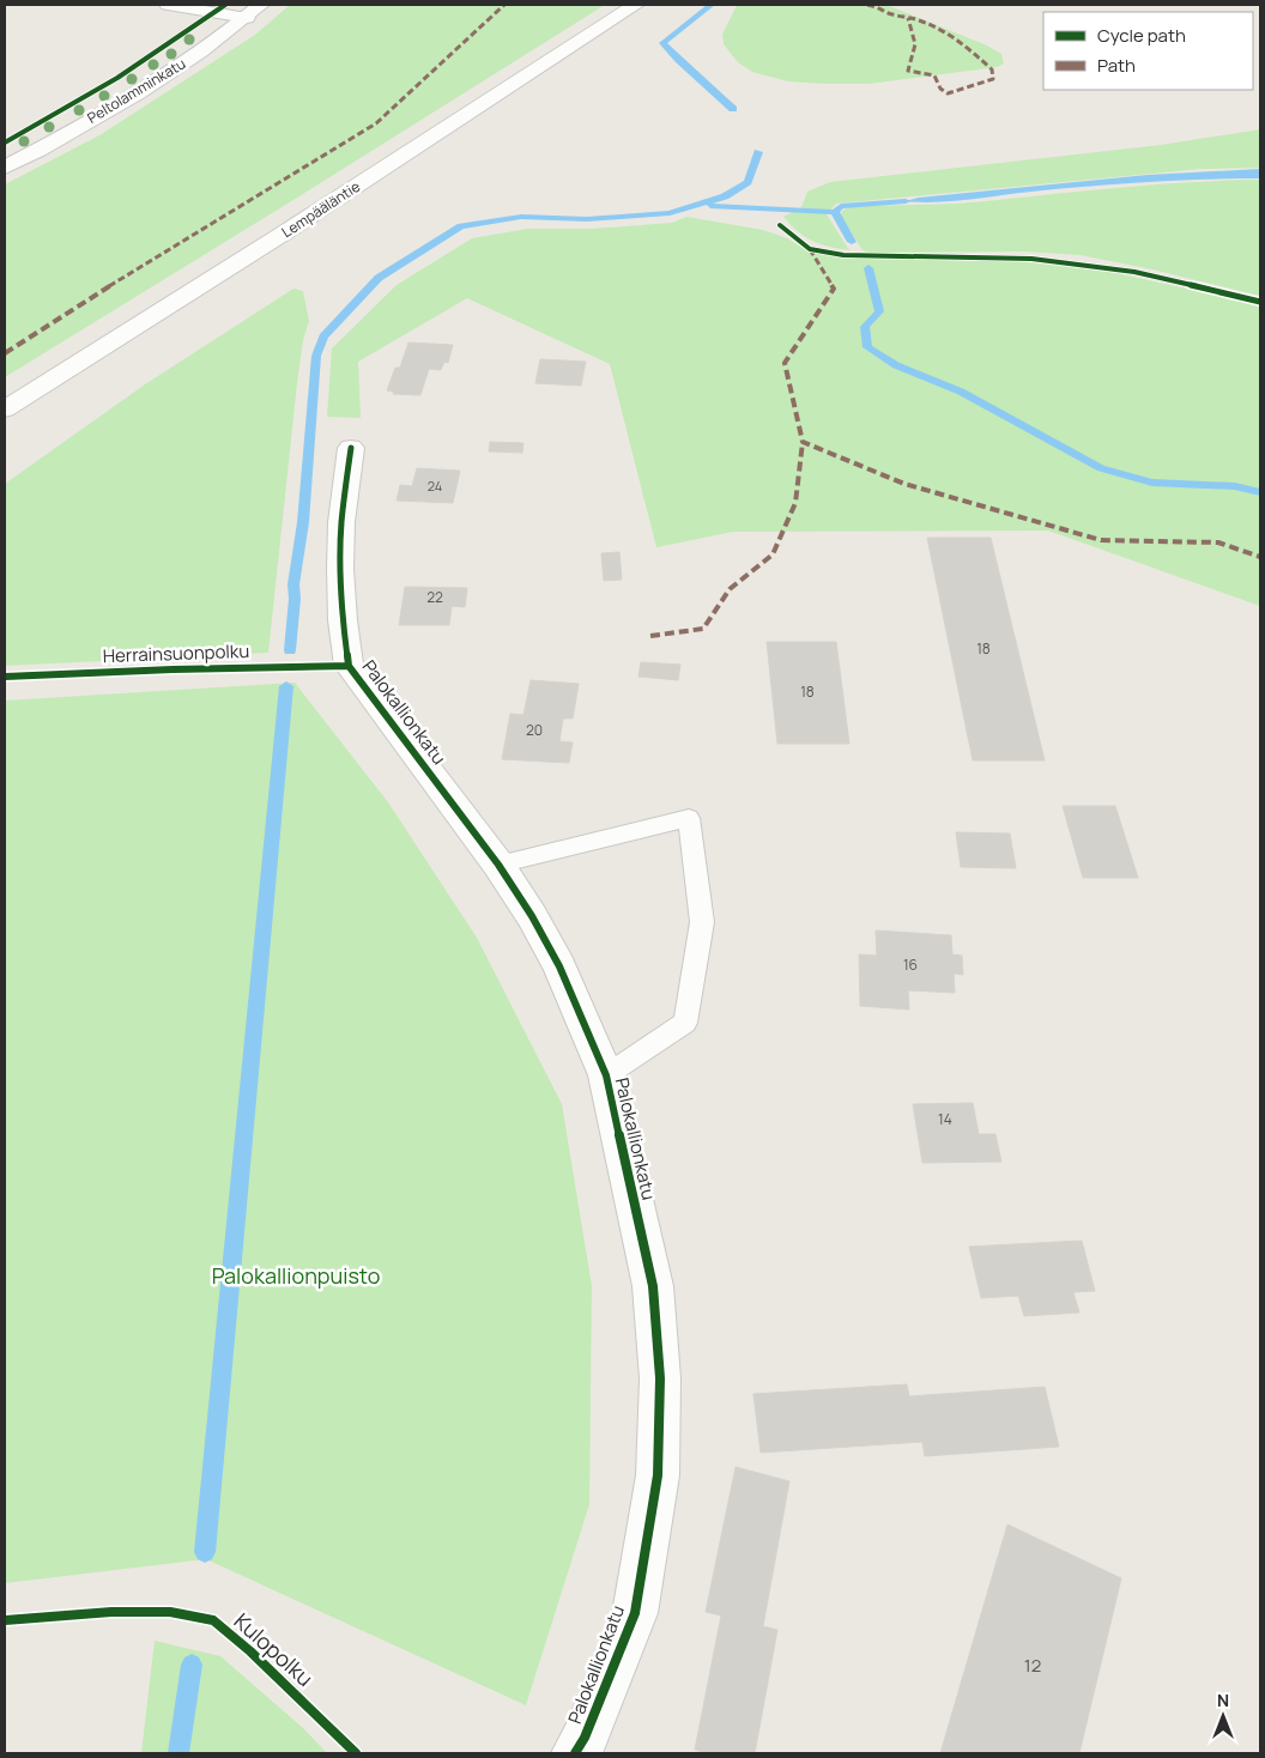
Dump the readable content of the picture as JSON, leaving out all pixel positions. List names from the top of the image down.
{
  "streets": {
    "street": ["Peltolamminkatu", "Lempääläntie", "Palokallionkatu"],
    "cycle path": ["Herrainsuonpolku", "Kulopolku"]
  },
  "parks": ["Palokallionpuisto"],
  "house_numbers": [
    "24",
    "22",
    "18",
    "18",
    "20",
    "16",
    "14",
    "12"
  ],
  "legend": ["Cycle path", "Path"],
  "north": "top"
}
